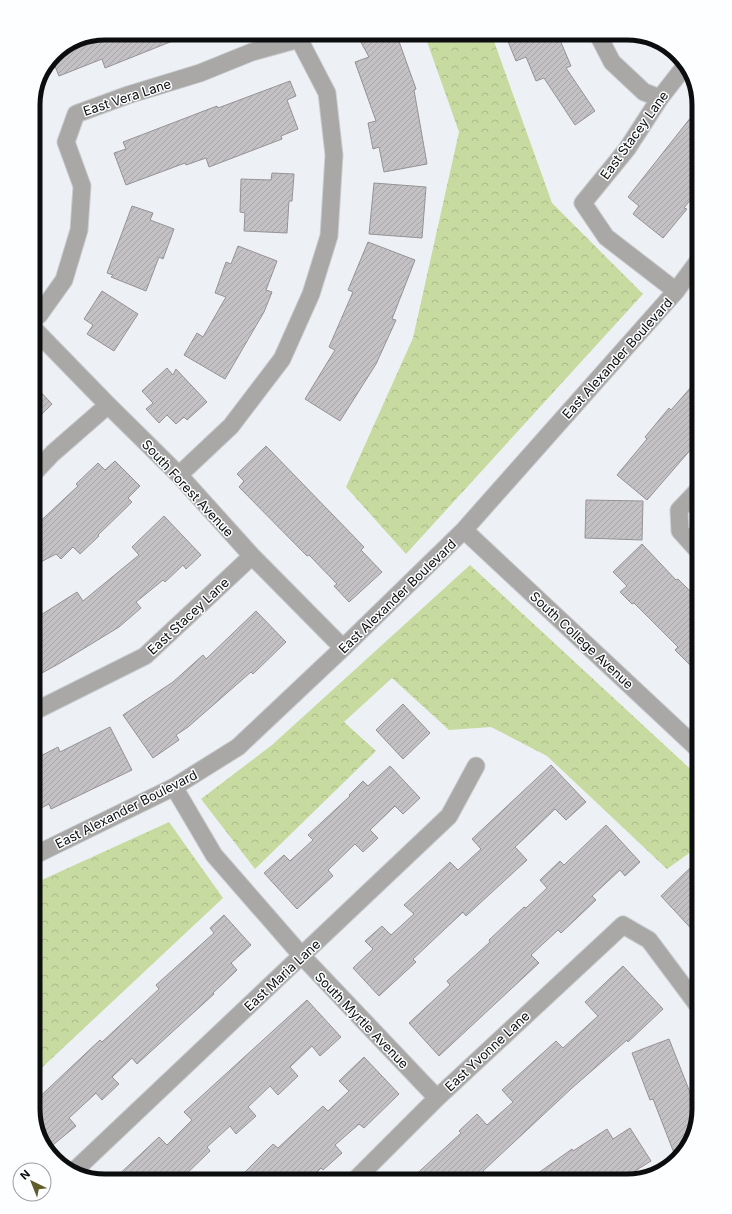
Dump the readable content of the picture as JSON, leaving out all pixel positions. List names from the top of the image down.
{
  "streets": {
    "street": [
      "East Vera Lane",
      "East Stacey Lane",
      "East Alexander Boulevard",
      "South Forest Avenue",
      "South College Avenue",
      "East Maria Lane",
      "South Myrtle Avenue",
      "East Yvonne Lane"
    ]
  },
  "crossings": [
    ["East Vera Lane", "South Forest Avenue"],
    ["East Stacey Lane", "East Alexander Boulevard"],
    ["East Stacey Lane", "South Forest Avenue"],
    ["East Alexander Boulevard", "South Forest Avenue"],
    ["East Alexander Boulevard", "South College Avenue"],
    ["East Alexander Boulevard", "South Myrtle Avenue"],
    ["East Maria Lane", "South Myrtle Avenue"],
    ["South Myrtle Avenue", "East Yvonne Lane"]
  ],
  "north": "top left"
}
